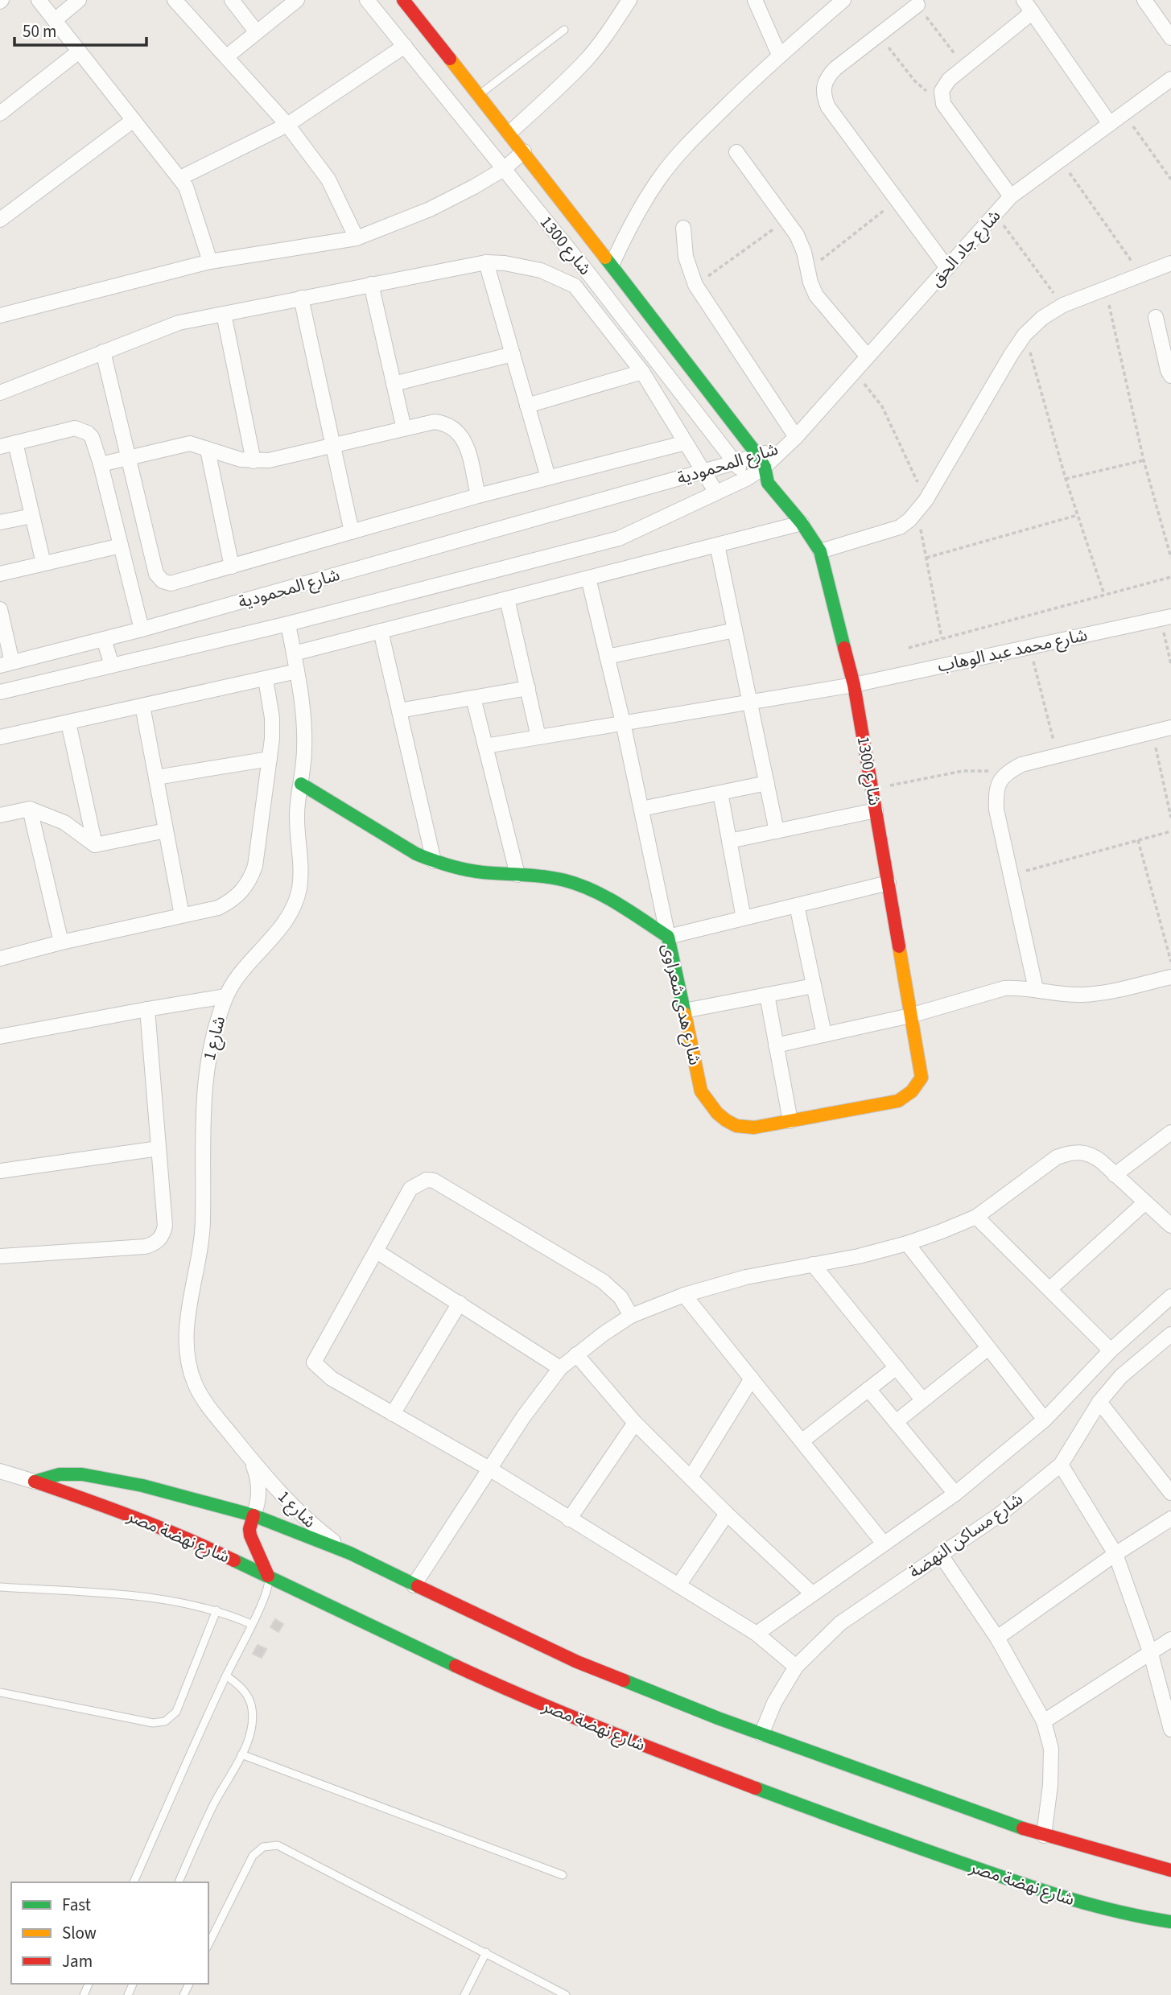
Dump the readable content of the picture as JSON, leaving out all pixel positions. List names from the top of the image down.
{
  "streets": {
    "street": [
      "شارع 1300",
      "شارع جاد الحق",
      "شارع المحمودية",
      "شارع محمد عبد الوهاب",
      "شارع هدى شعراوى",
      "شارع 1",
      "شارع مساكن النهضة",
      "شارع نهضة مصر"
    ]
  },
  "crossings": [
    ["شارع 1300", "شارع المحمودية"],
    ["شارع 1300", "شارع محمد عبد الوهاب"],
    ["شارع 1300", "شارع هدى شعراوى"],
    ["شارع جاد الحق", "شارع المحمودية"],
    ["شارع المحمودية", "شارع 1"],
    ["شارع هدى شعراوى", "شارع 1"],
    ["شارع 1", "شارع نهضة مصر"],
    ["شارع مساكن النهضة", "شارع نهضة مصر"]
  ],
  "legend": ["Fast", "Slow", "Jam"],
  "scale_bar": "50 m"
}
